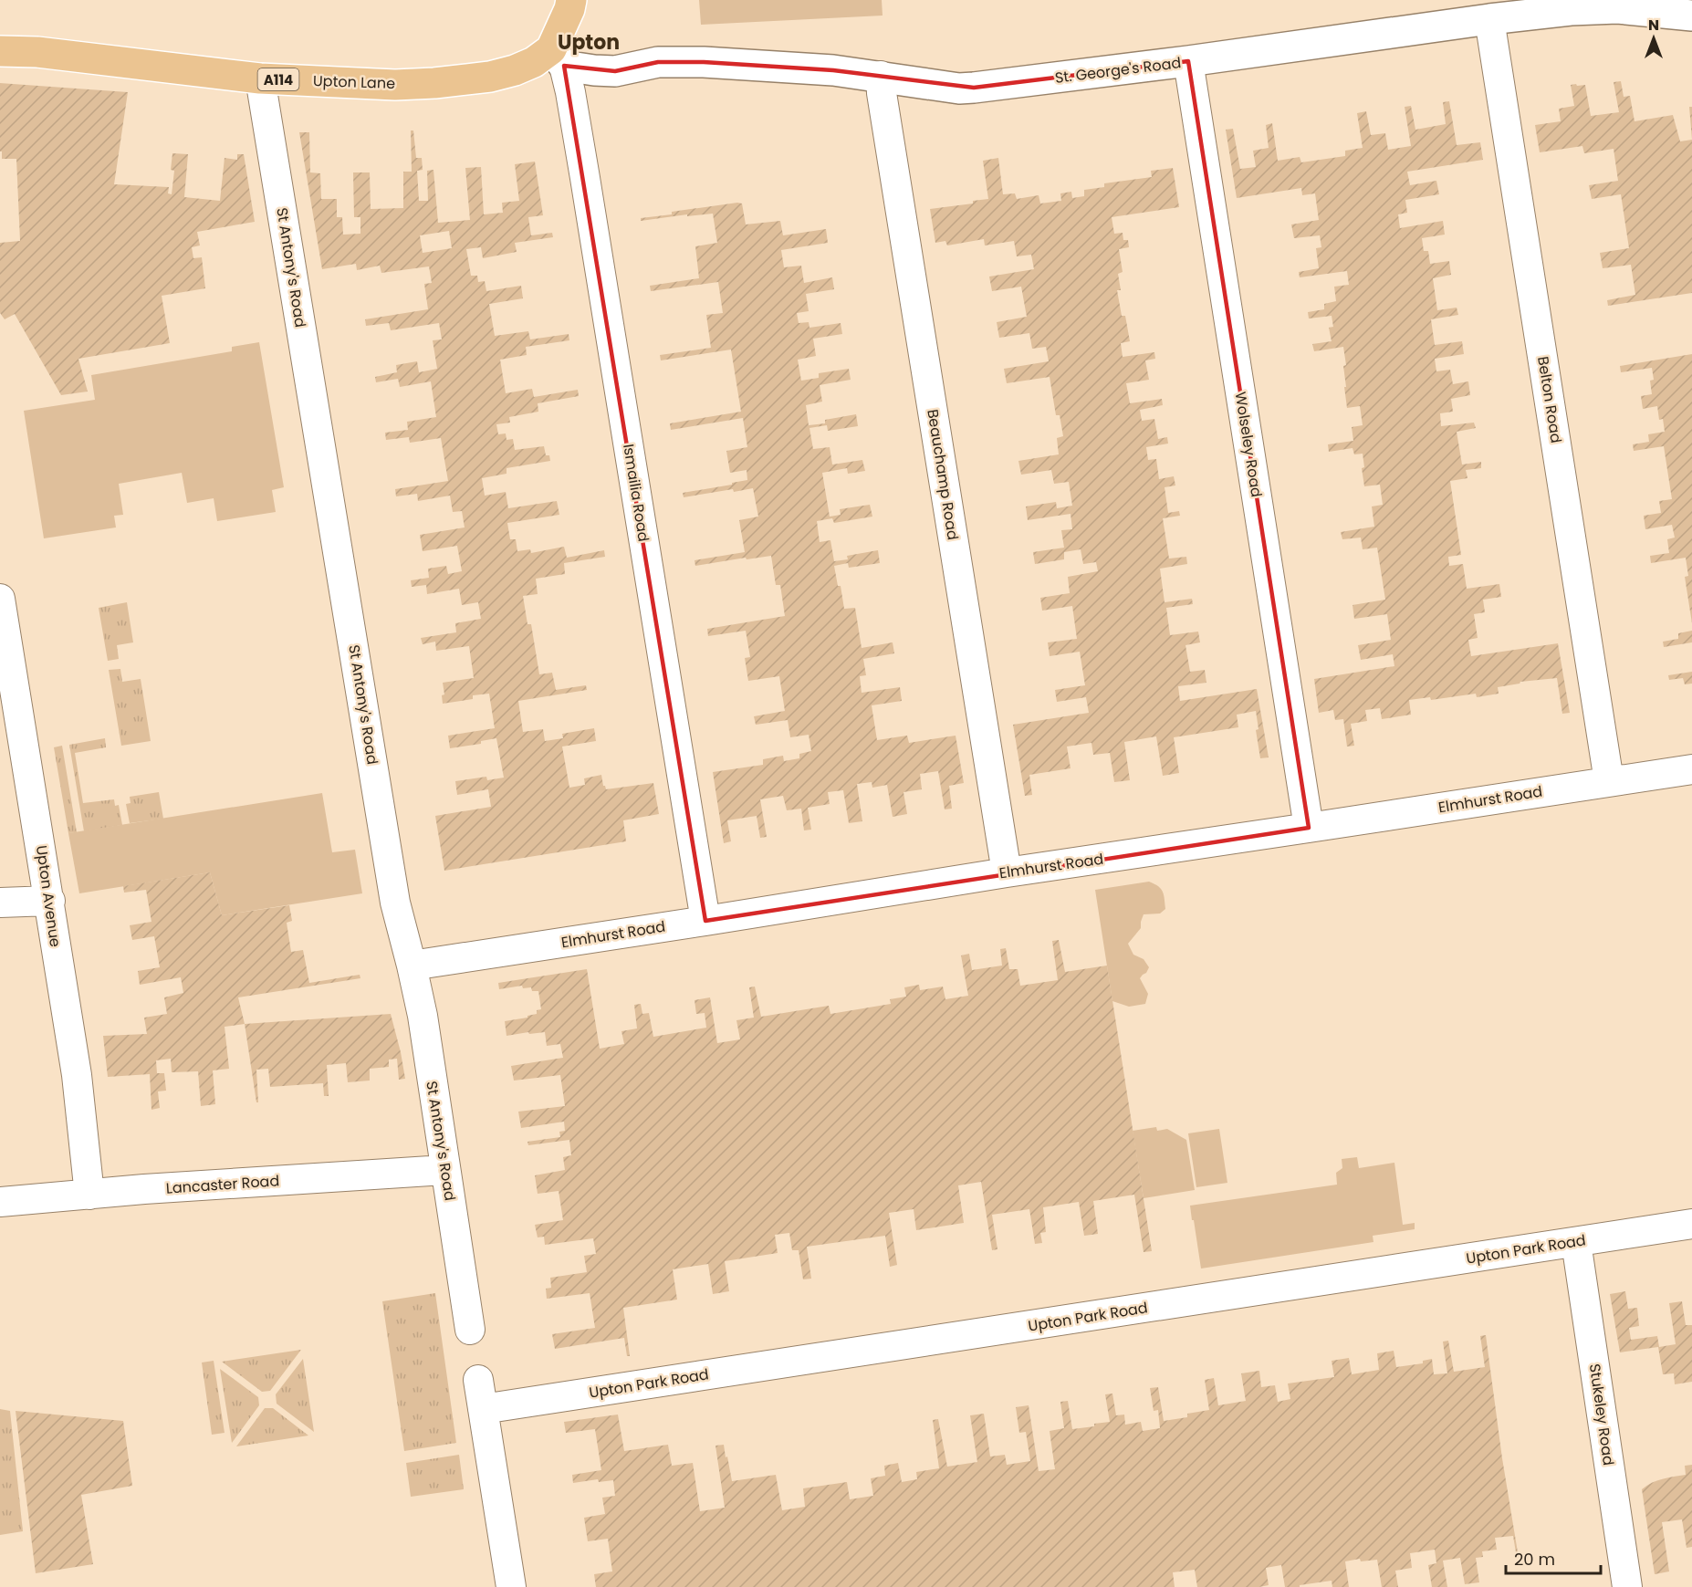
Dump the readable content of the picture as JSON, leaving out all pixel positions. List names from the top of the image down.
{
  "streets": {
    "main road": ["A114", "Upton Lane"],
    "street": [
      "St. George's Road",
      "St Antony's Road",
      "Belton Road",
      "Wolseley Road",
      "Beauchamp Road",
      "Ismailia Road",
      "Elmhurst Road",
      "Upton Avenue",
      "Lancaster Road",
      "Upton Park Road",
      "Stukeley Road"
    ]
  },
  "crossings": [
    ["St. George's Road", "Upton Lane"],
    ["St. George's Road", "Belton Road"],
    ["St. George's Road", "Wolseley Road"],
    ["St. George's Road", "Beauchamp Road"],
    ["St. George's Road", "Ismailia Road"],
    ["Upton Lane", "St Antony's Road"],
    ["Upton Lane", "Ismailia Road"],
    ["St Antony's Road", "Elmhurst Road"],
    ["St Antony's Road", "Lancaster Road"],
    ["Belton Road", "Elmhurst Road"],
    ["Wolseley Road", "Elmhurst Road"],
    ["Beauchamp Road", "Elmhurst Road"],
    ["Ismailia Road", "Elmhurst Road"],
    ["Upton Avenue", "Lancaster Road"],
    ["Upton Park Road", "Stukeley Road"]
  ],
  "districts": ["Upton"],
  "scale_bar": "20 m",
  "north": "top"
}
